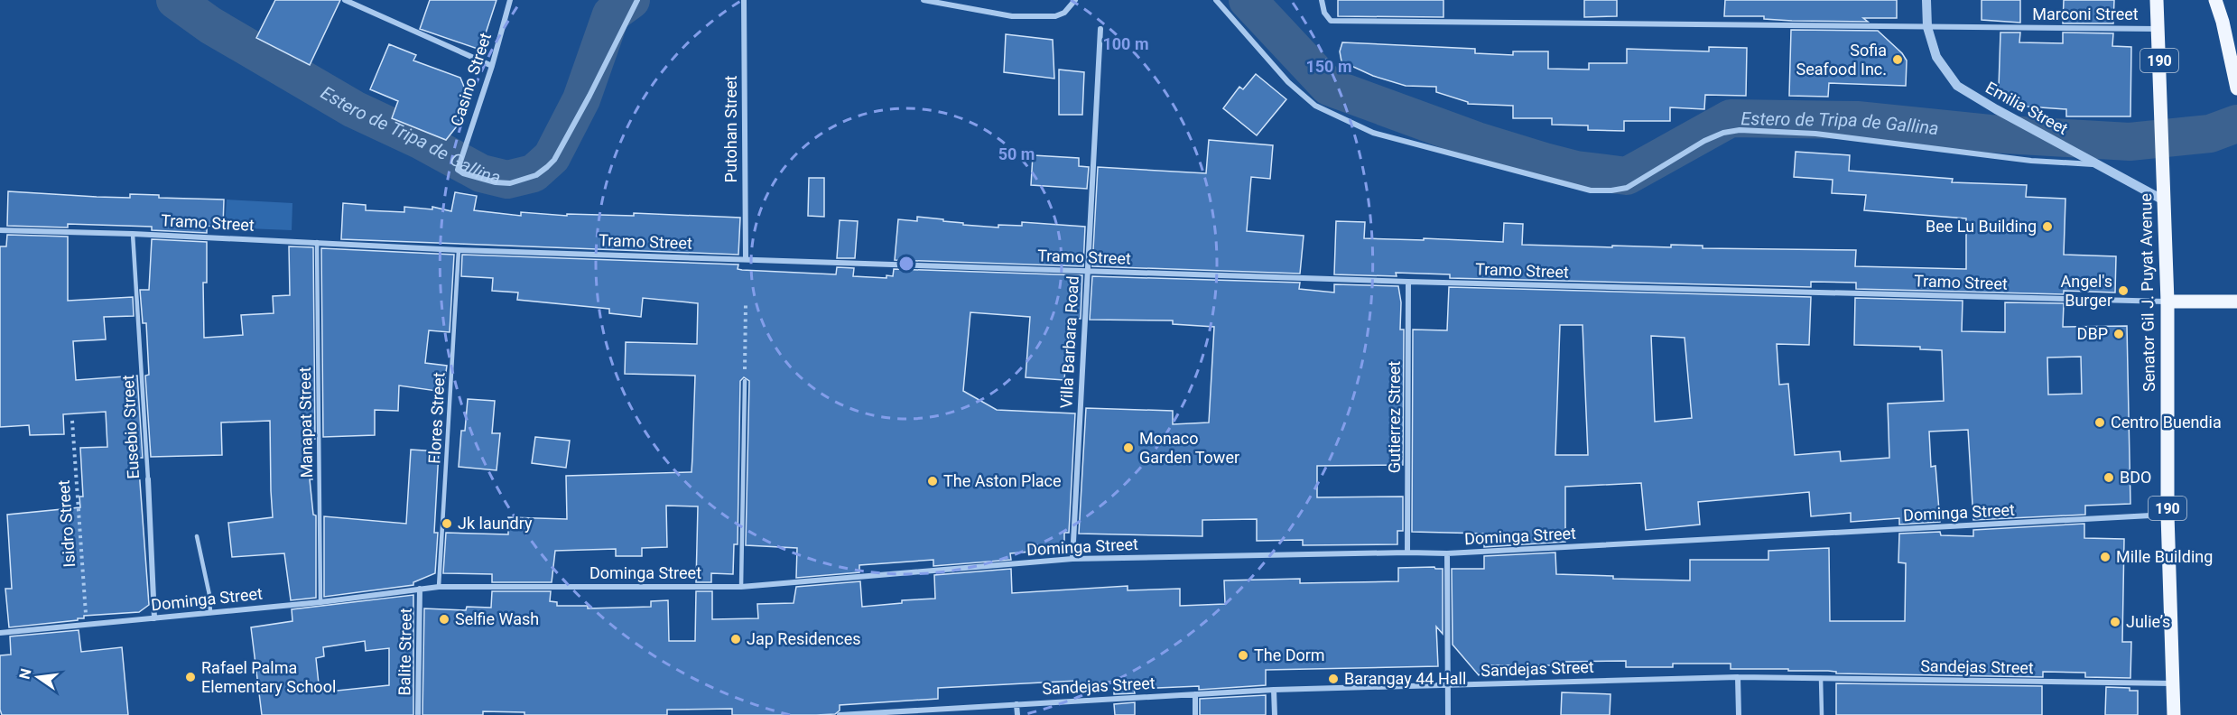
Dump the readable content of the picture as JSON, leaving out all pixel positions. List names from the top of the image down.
{
  "streets": {
    "main road": ["190", "Senator Gil J. Puyat Avenue"],
    "street": [
      "Marconi Street",
      "Casino Street",
      "Emilia Street",
      "Putohan Street",
      "Tramo Street",
      "Villa Barbara Road",
      "Gutierrez Street",
      "Eusebio Street",
      "Dominga Street",
      "Balite Street",
      "Sandejas Street"
    ],
    "lane": ["Flores Street", "Manapat Street"],
    "path": ["Isidro Street"]
  },
  "crossings": [
    ["Marconi Street", "Emilia Street"],
    ["Marconi Street", "Senator Gil J. Puyat Avenue"],
    ["Emilia Street", "Senator Gil J. Puyat Avenue"],
    ["Putohan Street", "Tramo Street"],
    ["Tramo Street", "Senator Gil J. Puyat Avenue"],
    ["Tramo Street", "Villa Barbara Road"],
    ["Tramo Street", "Gutierrez Street"],
    ["Tramo Street", "Flores Street"],
    ["Tramo Street", "Manapat Street"],
    ["Tramo Street", "Eusebio Street"],
    ["Senator Gil J. Puyat Avenue", "Dominga Street"],
    ["Senator Gil J. Puyat Avenue", "Sandejas Street"],
    ["Villa Barbara Road", "Dominga Street"],
    ["Gutierrez Street", "Dominga Street"],
    ["Flores Street", "Dominga Street"],
    ["Manapat Street", "Dominga Street"],
    ["Eusebio Street", "Dominga Street"],
    ["Dominga Street", "Isidro Street"],
    ["Dominga Street", "Balite Street"]
  ],
  "water": ["Estero de Tripa de Gallina"],
  "places": [
    "Sofia Seafood Inc.",
    "Bee Lu Building",
    "Angel's Burger",
    "DBP",
    "Centro Buendia",
    "Monaco Garden Tower",
    "BDO",
    "The Aston Place",
    "Jk laundry",
    "Mille Building",
    "Selfie Wash",
    "Julie’s",
    "Jap Residences",
    "The Dorm",
    "Rafael Palma Elementary School",
    "Barangay 44 Hall"
  ],
  "north": "left",
  "rings": ["100 m", "150 m", "50 m"]
}
